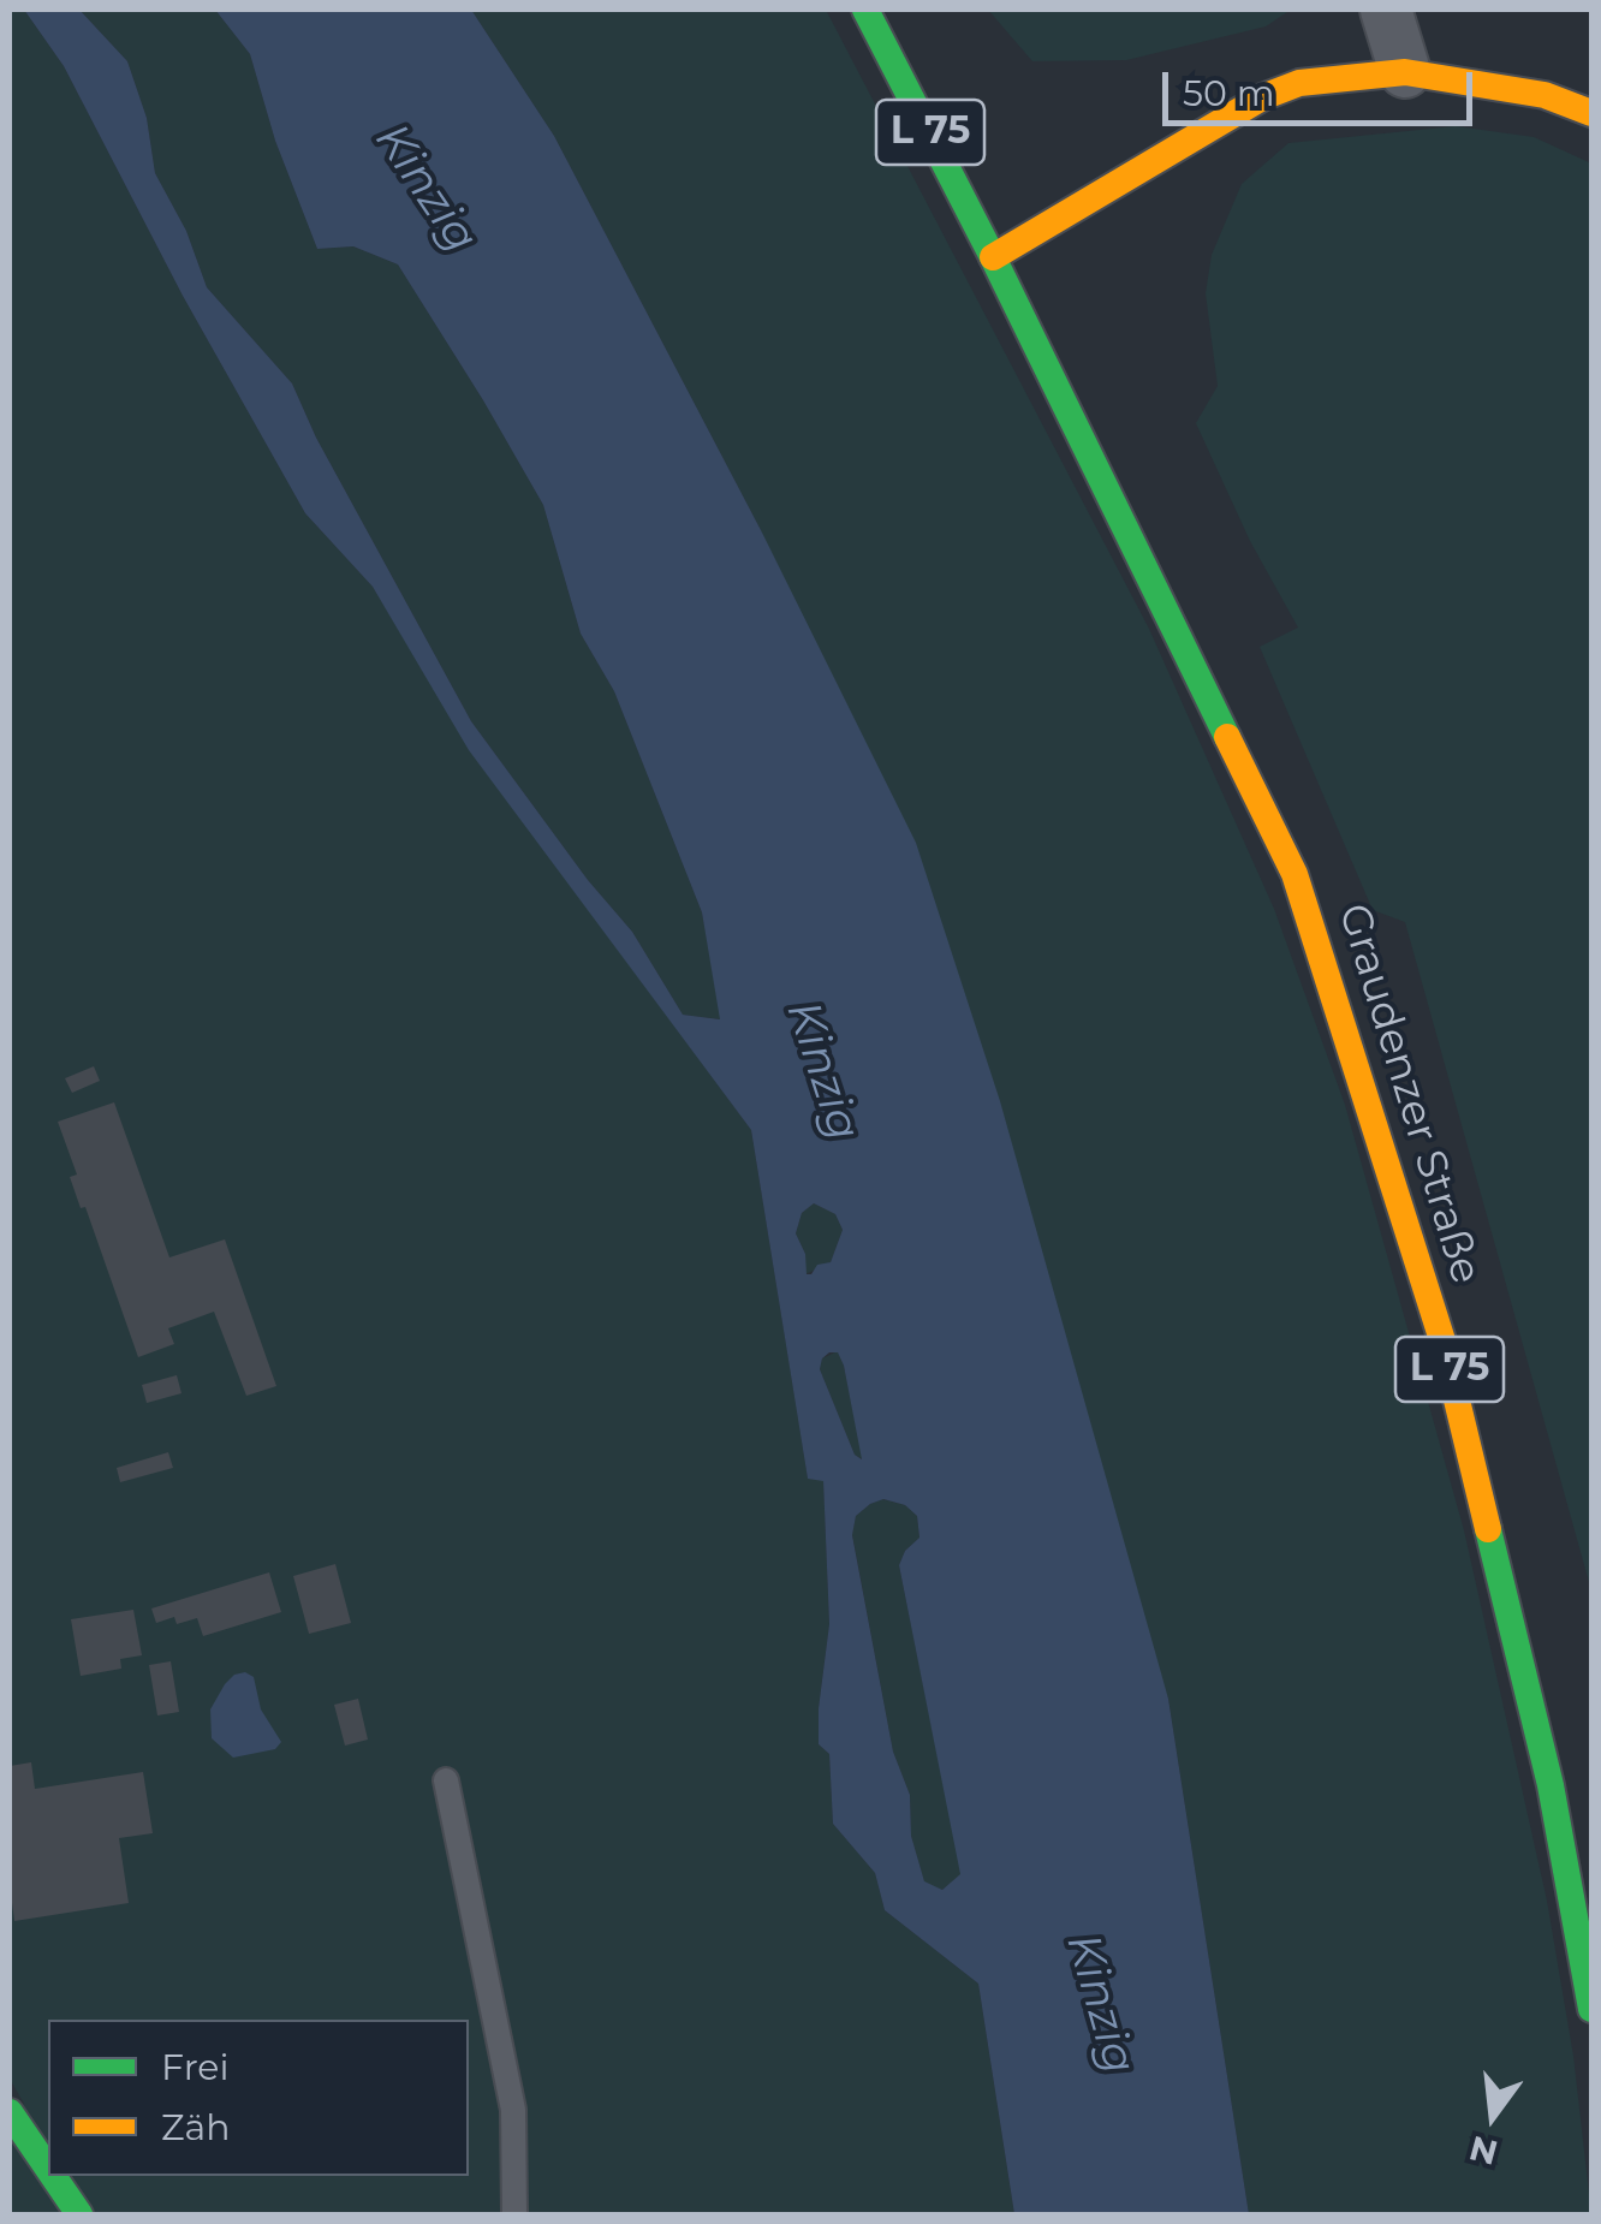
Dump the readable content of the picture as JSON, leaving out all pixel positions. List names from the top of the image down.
{
  "streets": {
    "main road": ["L 75", "Graudenzer Straße"]
  },
  "crossings": [
    ["L 75", "Graudenzer Straße"]
  ],
  "water": ["Kinzig"],
  "legend": ["Frei", "Zäh"],
  "scale_bar": "50 m",
  "north": "bottom"
}
